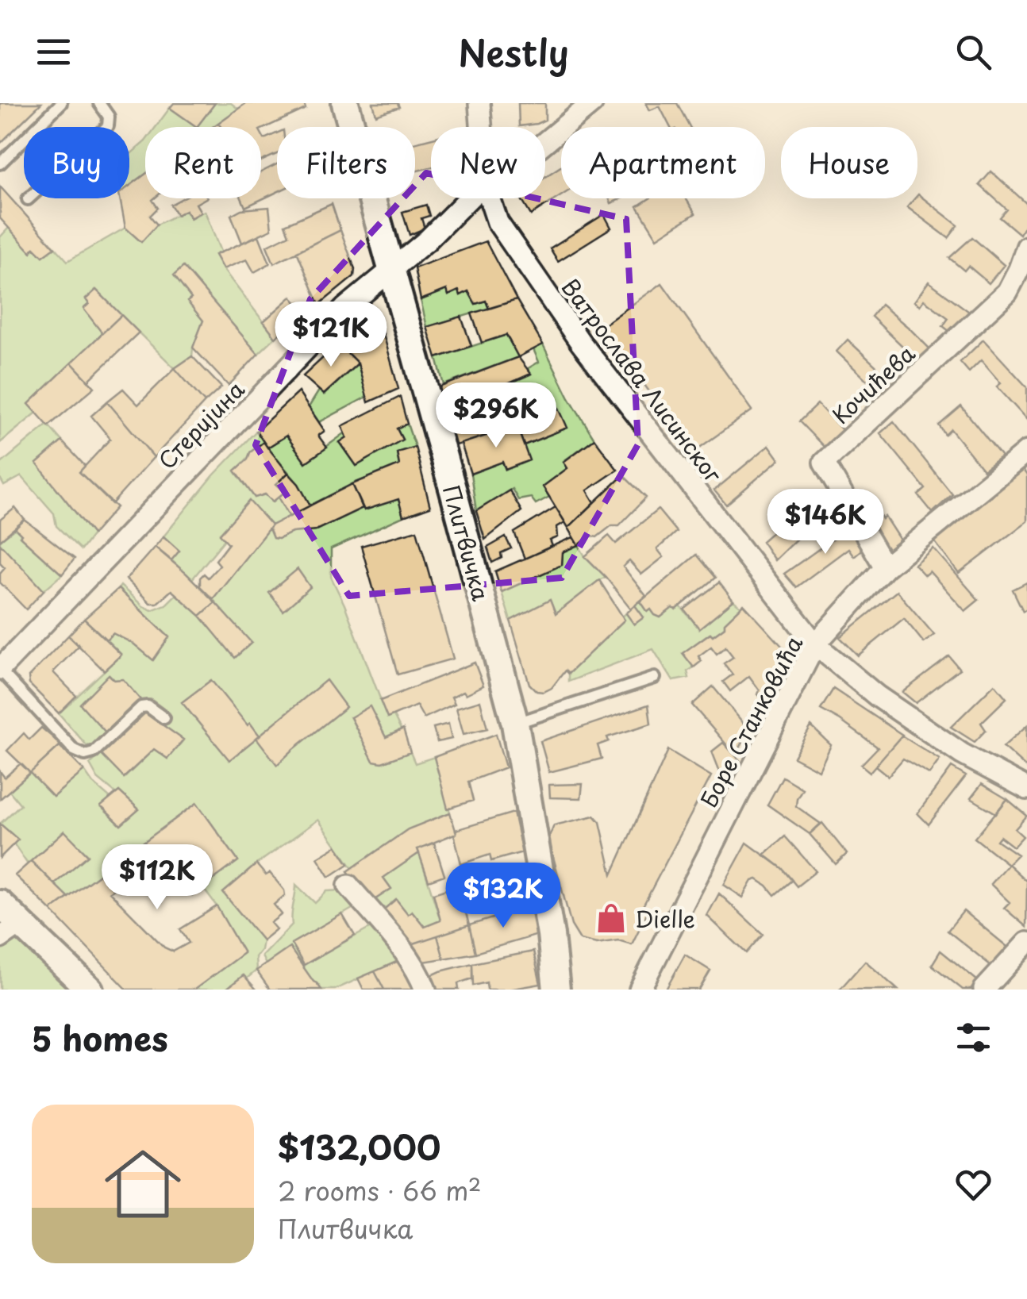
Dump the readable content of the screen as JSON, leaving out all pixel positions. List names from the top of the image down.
{
  "streets": {
    "street": [
      "Ватрослава Лисинског",
      "Кочићева",
      "Стеријина",
      "Плитвичка",
      "Боре Станковића"
    ]
  },
  "crossings": [
    ["Ватрослава Лисинског", "Боре Станковића"],
    ["Кочићева", "Боре Станковића"],
    ["Стеријина", "Плитвичка"]
  ],
  "places": {
    "shop": ["Dielle"]
  },
  "page": {
    "header": "Nestly",
    "chip": [
      "Buy",
      "Rent",
      "Filters",
      "New",
      "Apartment",
      "House"
    ],
    "price": [
      "$121K",
      "$296K",
      "$146K",
      "$112K",
      "$132K"
    ],
    "heading": "5 homes",
    "list": [
      {
        "name": "$132,000",
        "note": "2 rooms · 66 m² · Плитвичка"
      }
    ]
  }
}
